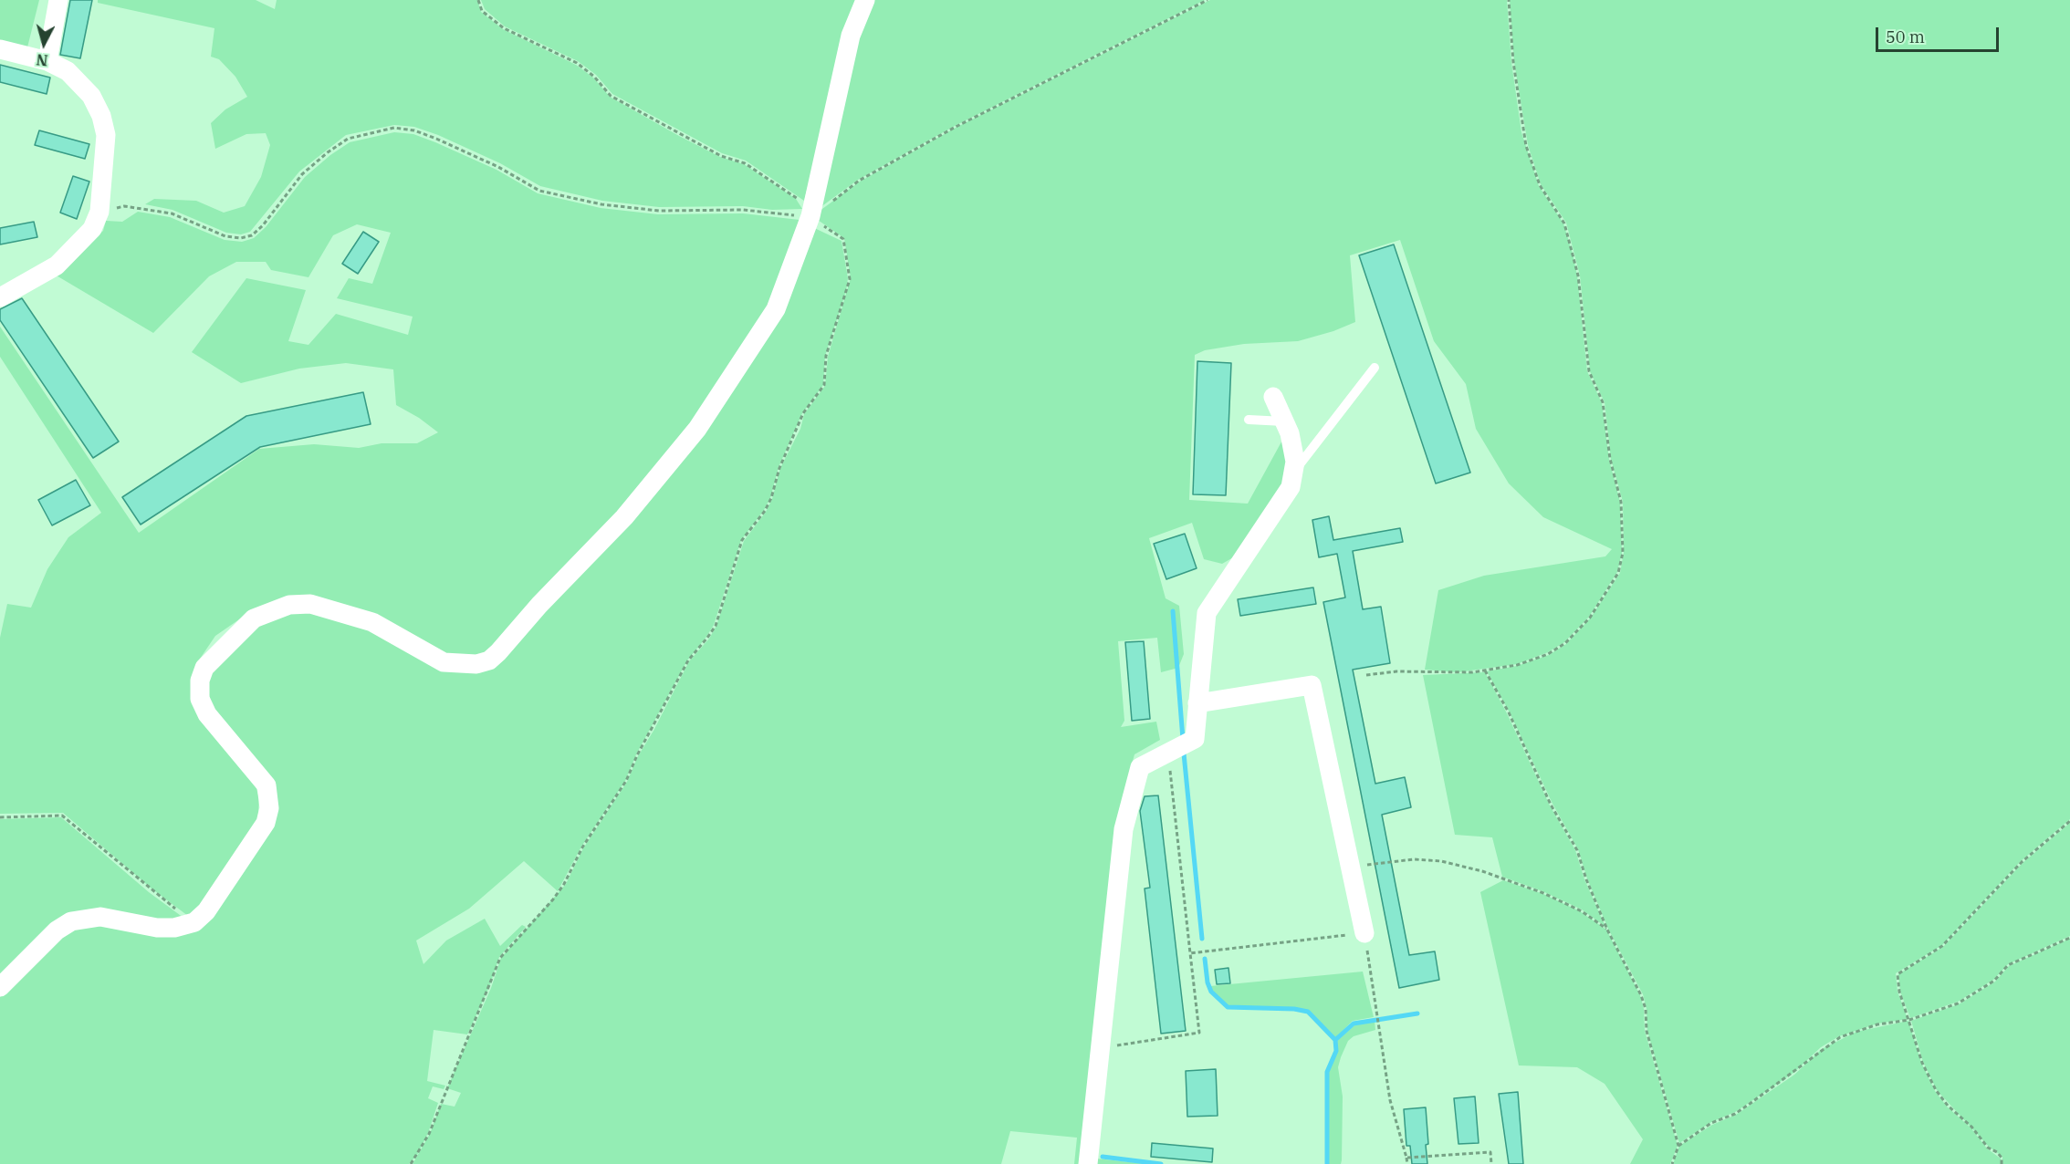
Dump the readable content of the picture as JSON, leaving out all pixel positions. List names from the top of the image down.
{
  "scale_bar": "50 m",
  "north": "bottom"
}
